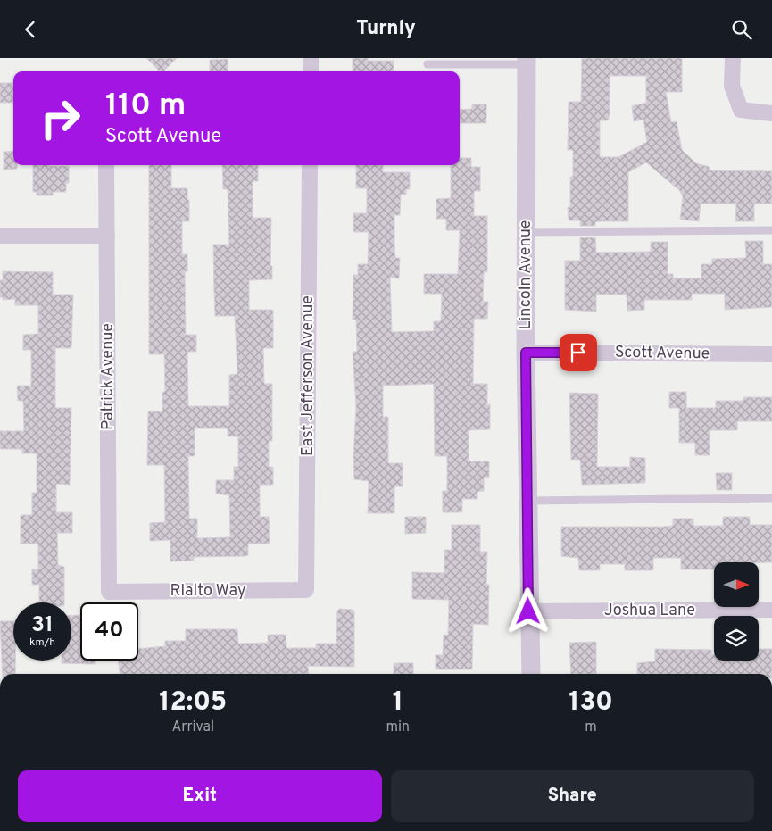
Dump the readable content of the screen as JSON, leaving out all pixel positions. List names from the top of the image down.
{
  "streets": {
    "street": [
      "Lincoln Avenue",
      "Scott Avenue",
      "East Jefferson Avenue",
      "Patrick Avenue",
      "Rialto Way",
      "Joshua Lane"
    ]
  },
  "crossings": [
    ["Lincoln Avenue", "Scott Avenue"],
    ["Lincoln Avenue", "Joshua Lane"],
    ["East Jefferson Avenue", "Rialto Way"],
    ["Patrick Avenue", "Rialto Way"]
  ],
  "north": "right",
  "page": {
    "header": "Turnly",
    "turn": ["110 m", "Scott Avenue"],
    "speed": "31 km/h",
    "limit": "40",
    "eta": [
      "12:05",
      "Arrival",
      "1",
      "min",
      "130",
      "m"
    ],
    "buttons": ["Exit", "Share"]
  }
}
